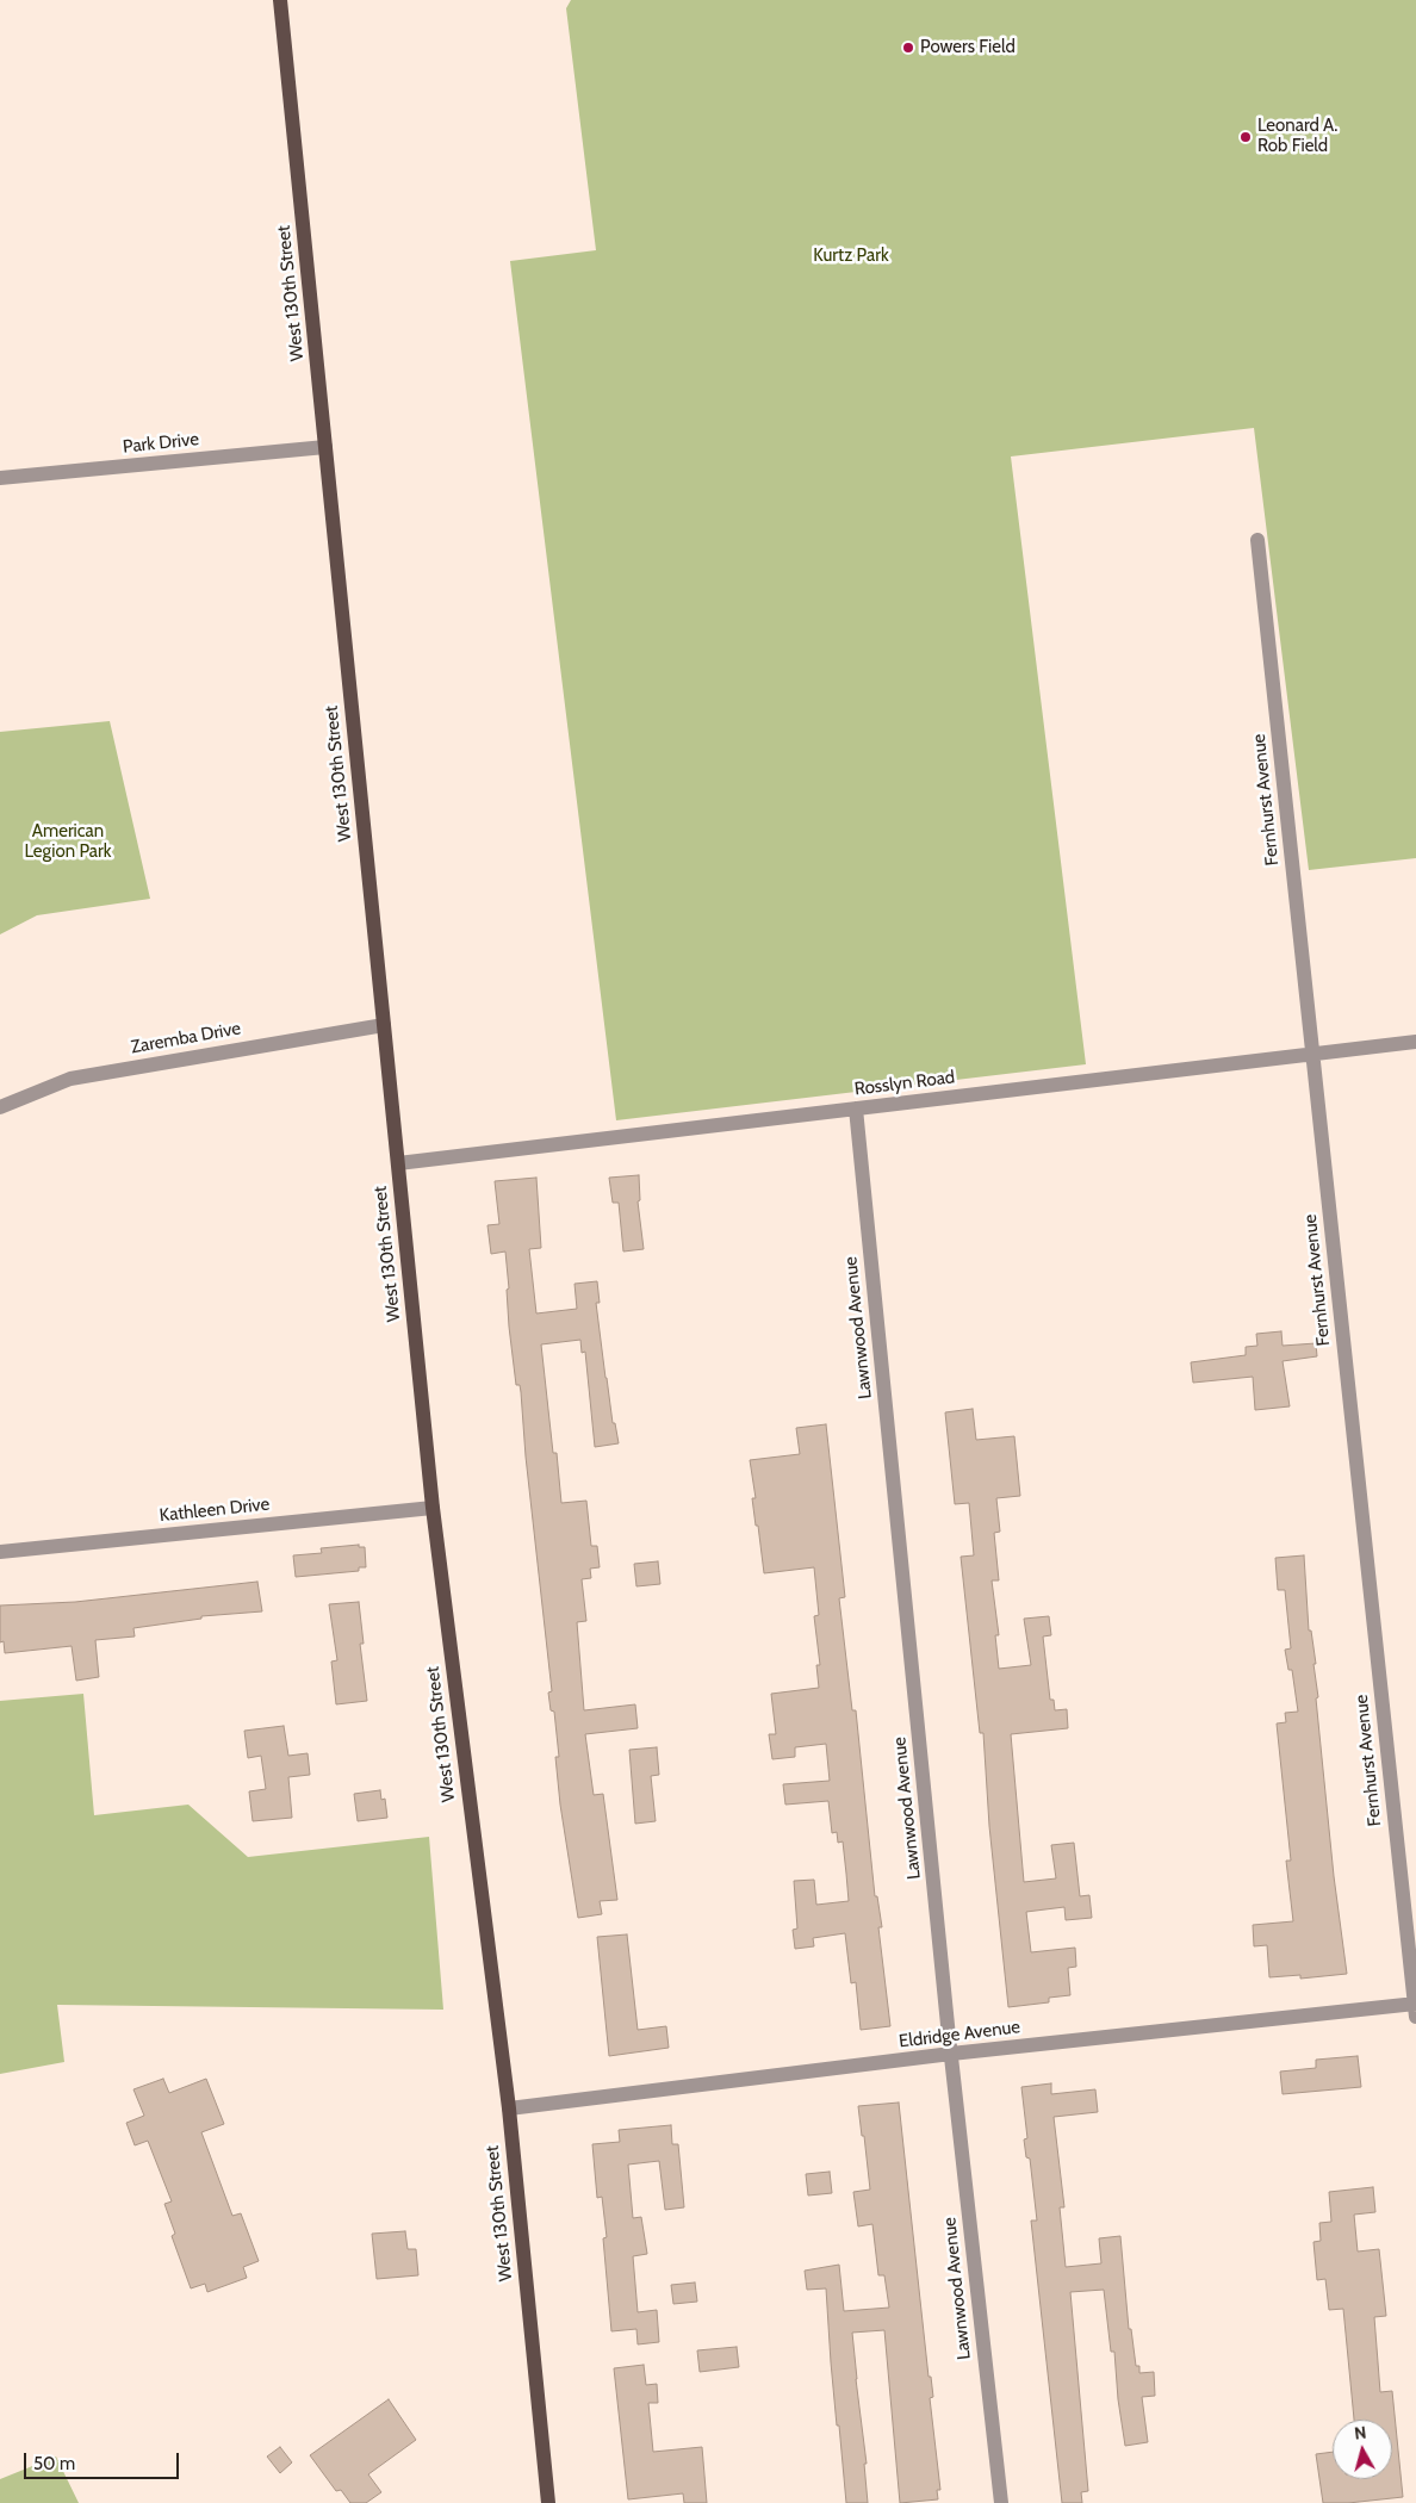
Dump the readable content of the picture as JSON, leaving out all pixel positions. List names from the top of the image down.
{
  "streets": {
    "main road": ["West 130th Street"],
    "street": [
      "Park Drive",
      "Fernhurst Avenue",
      "Zaremba Drive",
      "Rosslyn Road",
      "Lawnwood Avenue",
      "Kathleen Drive",
      "Eldridge Avenue"
    ]
  },
  "crossings": [
    ["West 130th Street", "Park Drive"],
    ["West 130th Street", "Zaremba Drive"],
    ["West 130th Street", "Rosslyn Road"],
    ["West 130th Street", "Kathleen Drive"],
    ["West 130th Street", "Eldridge Avenue"],
    ["Fernhurst Avenue", "Rosslyn Road"],
    ["Fernhurst Avenue", "Eldridge Avenue"],
    ["Rosslyn Road", "Lawnwood Avenue"],
    ["Lawnwood Avenue", "Eldridge Avenue"]
  ],
  "parks": ["Kurtz Park", "American Legion Park"],
  "places": ["Powers Field", "Leonard A. Rob Field"],
  "scale_bar": "50 m",
  "north": "top"
}
